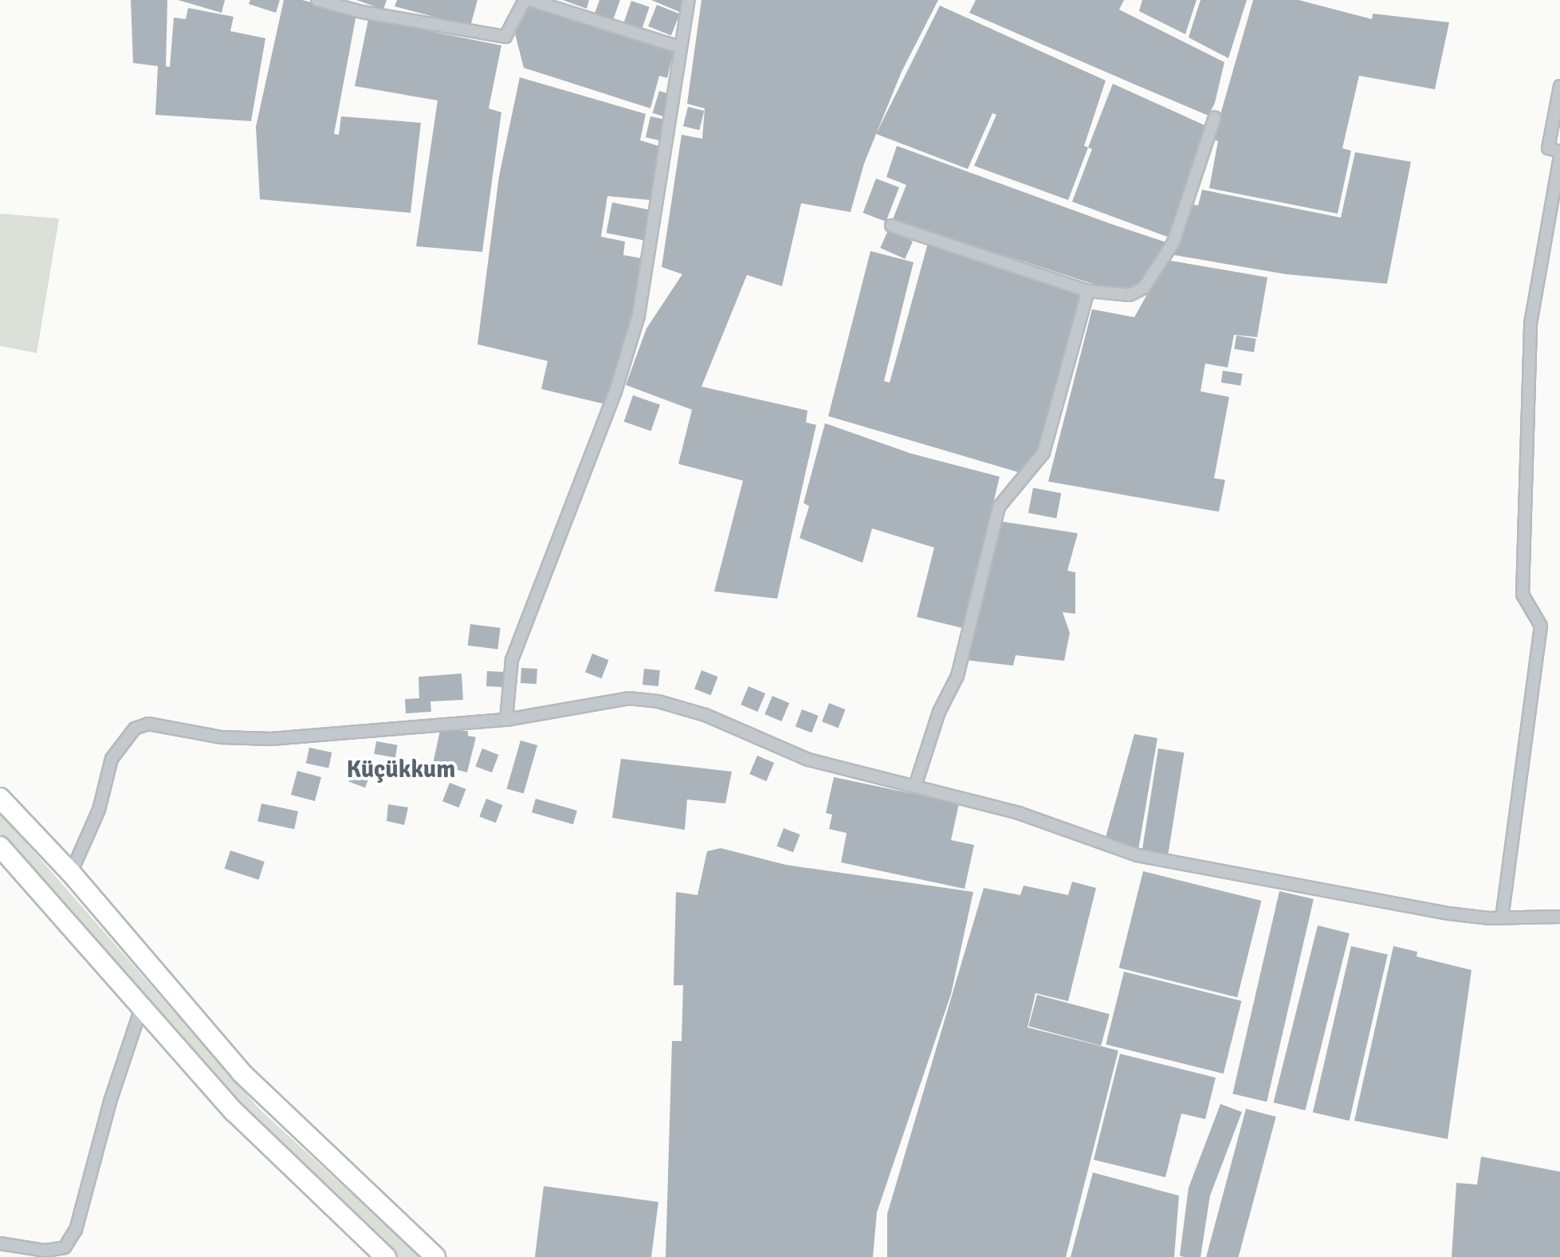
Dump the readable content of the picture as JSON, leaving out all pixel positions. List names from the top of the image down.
{
  "districts": ["Küçükkum"]
}
